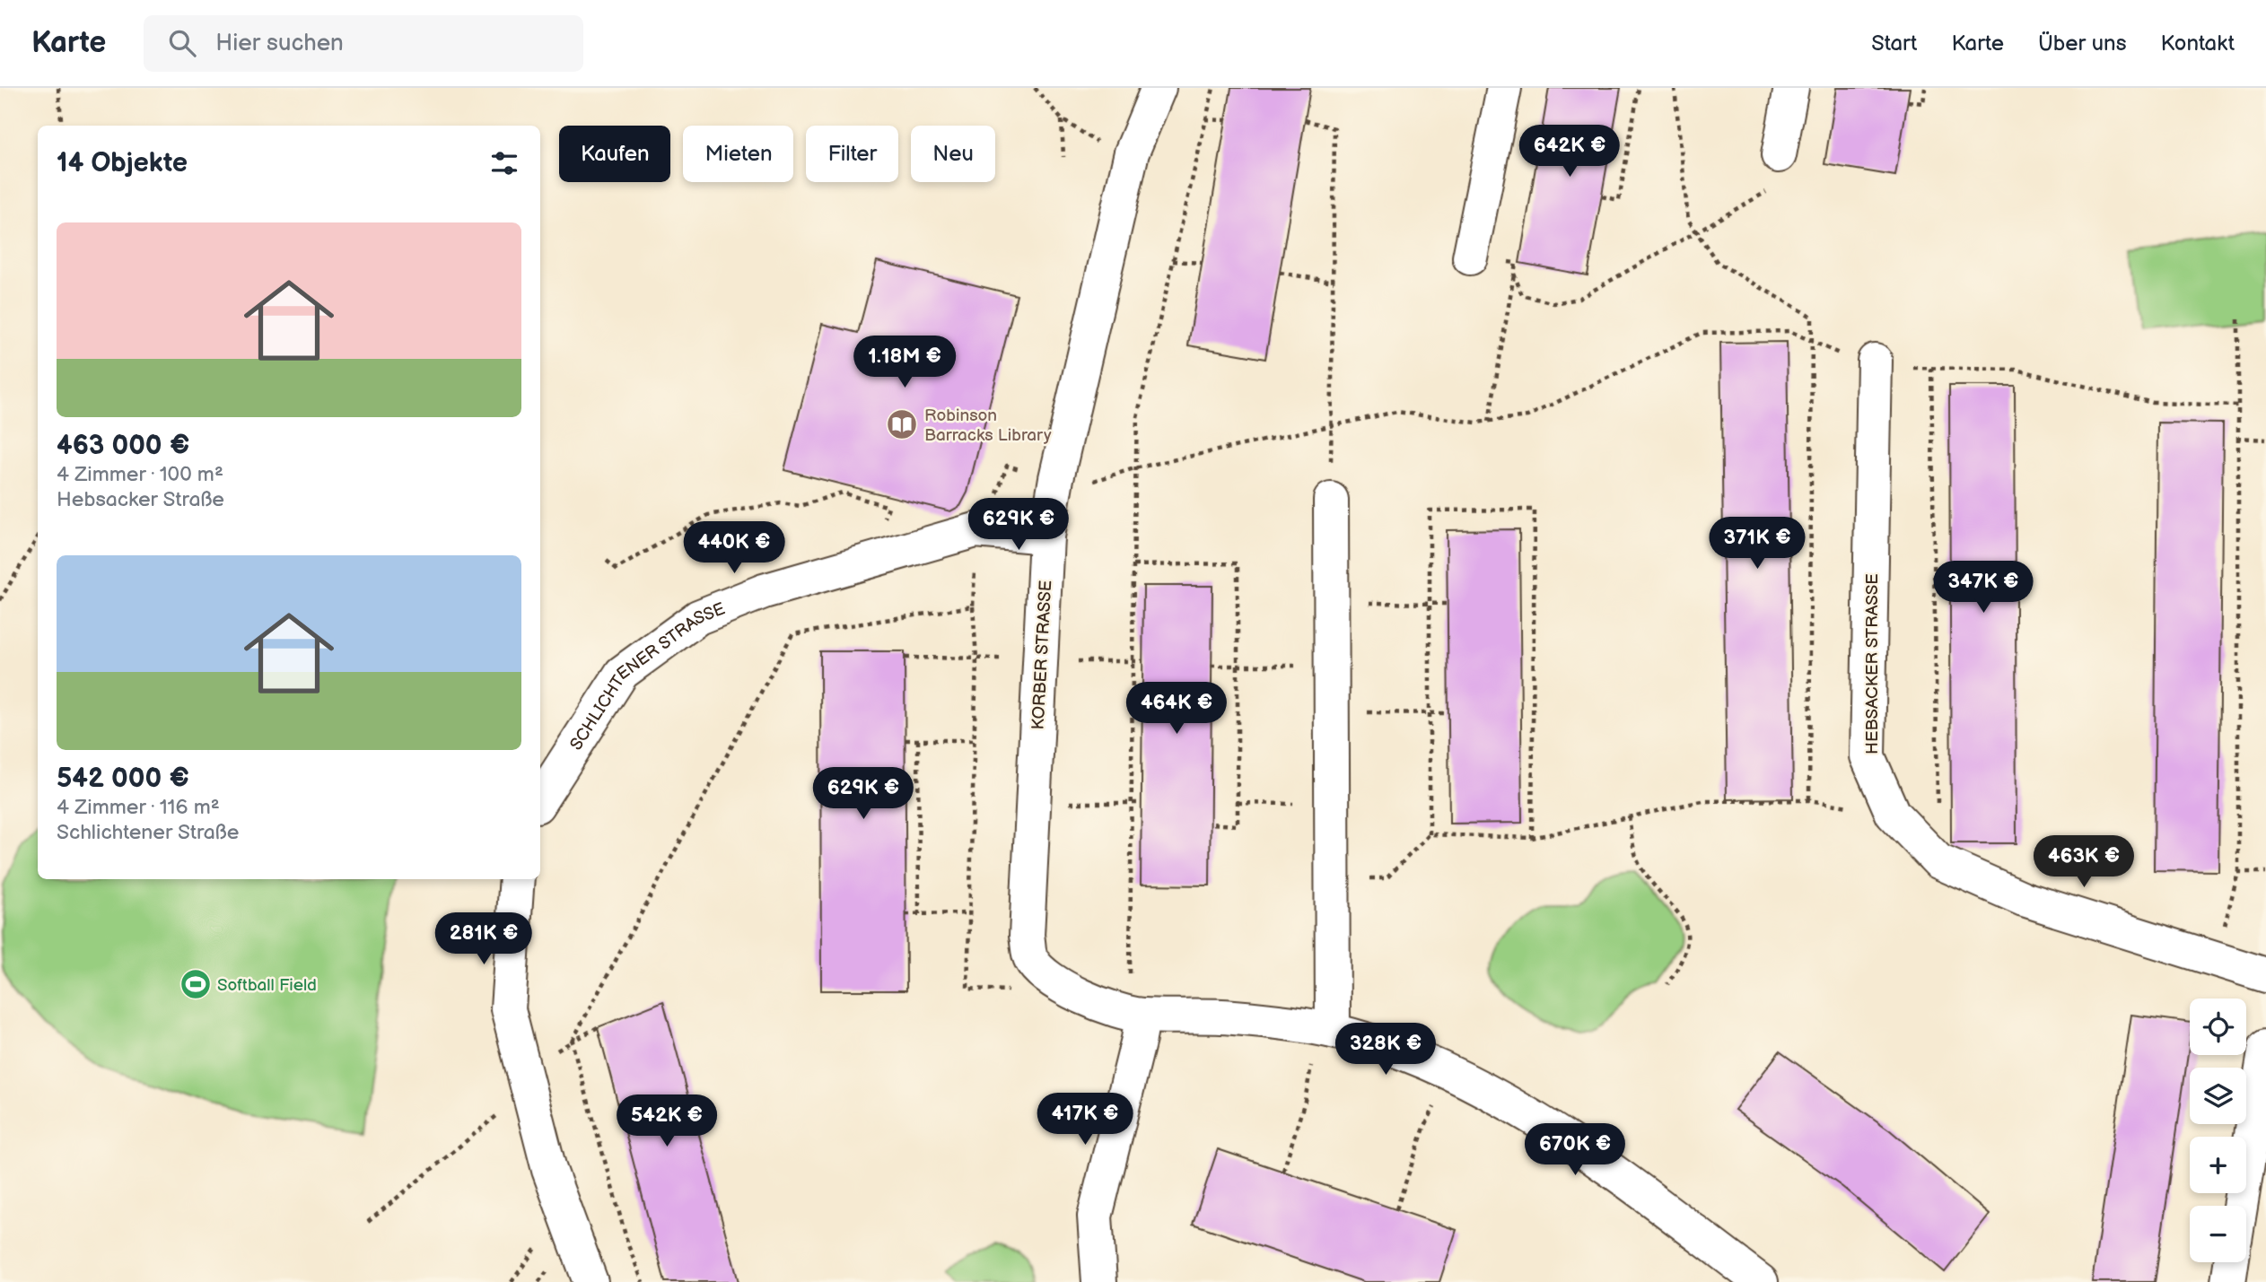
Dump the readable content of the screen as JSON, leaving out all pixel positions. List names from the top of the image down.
{
  "streets": {
    "street": ["KORBER STRASSE", "HEBSACKER STRASSE", "SCHLICHTENER STRASSE"]
  },
  "crossings": [
    ["KORBER STRASSE", "SCHLICHTENER STRASSE"]
  ],
  "places": {
    "library": ["Robinson Barracks Library"],
    "sports": ["Softball Field"]
  },
  "page": {
    "header": "Karte",
    "search": "Hier suchen",
    "nav": [
      "Start",
      "Karte",
      "Über uns",
      "Kontakt"
    ],
    "price": [
      "642K €",
      "1.18M €",
      "629K €",
      "371K €",
      "440K €",
      "347K €",
      "464K €",
      "629K €",
      "463K €",
      "281K €",
      "328K €",
      "417K €",
      "542K €",
      "670K €"
    ],
    "chip": [
      "Kaufen",
      "Mieten",
      "Filter",
      "Neu"
    ],
    "heading": "14 Objekte",
    "list": [
      {
        "name": "463 000 €",
        "note": "4 Zimmer · 100 m² · Hebsacker Straße"
      },
      {
        "name": "542 000 €",
        "note": "4 Zimmer · 116 m² · Schlichtener Straße"
      }
    ],
    "map_buttons": ["+", "−"]
  }
}
